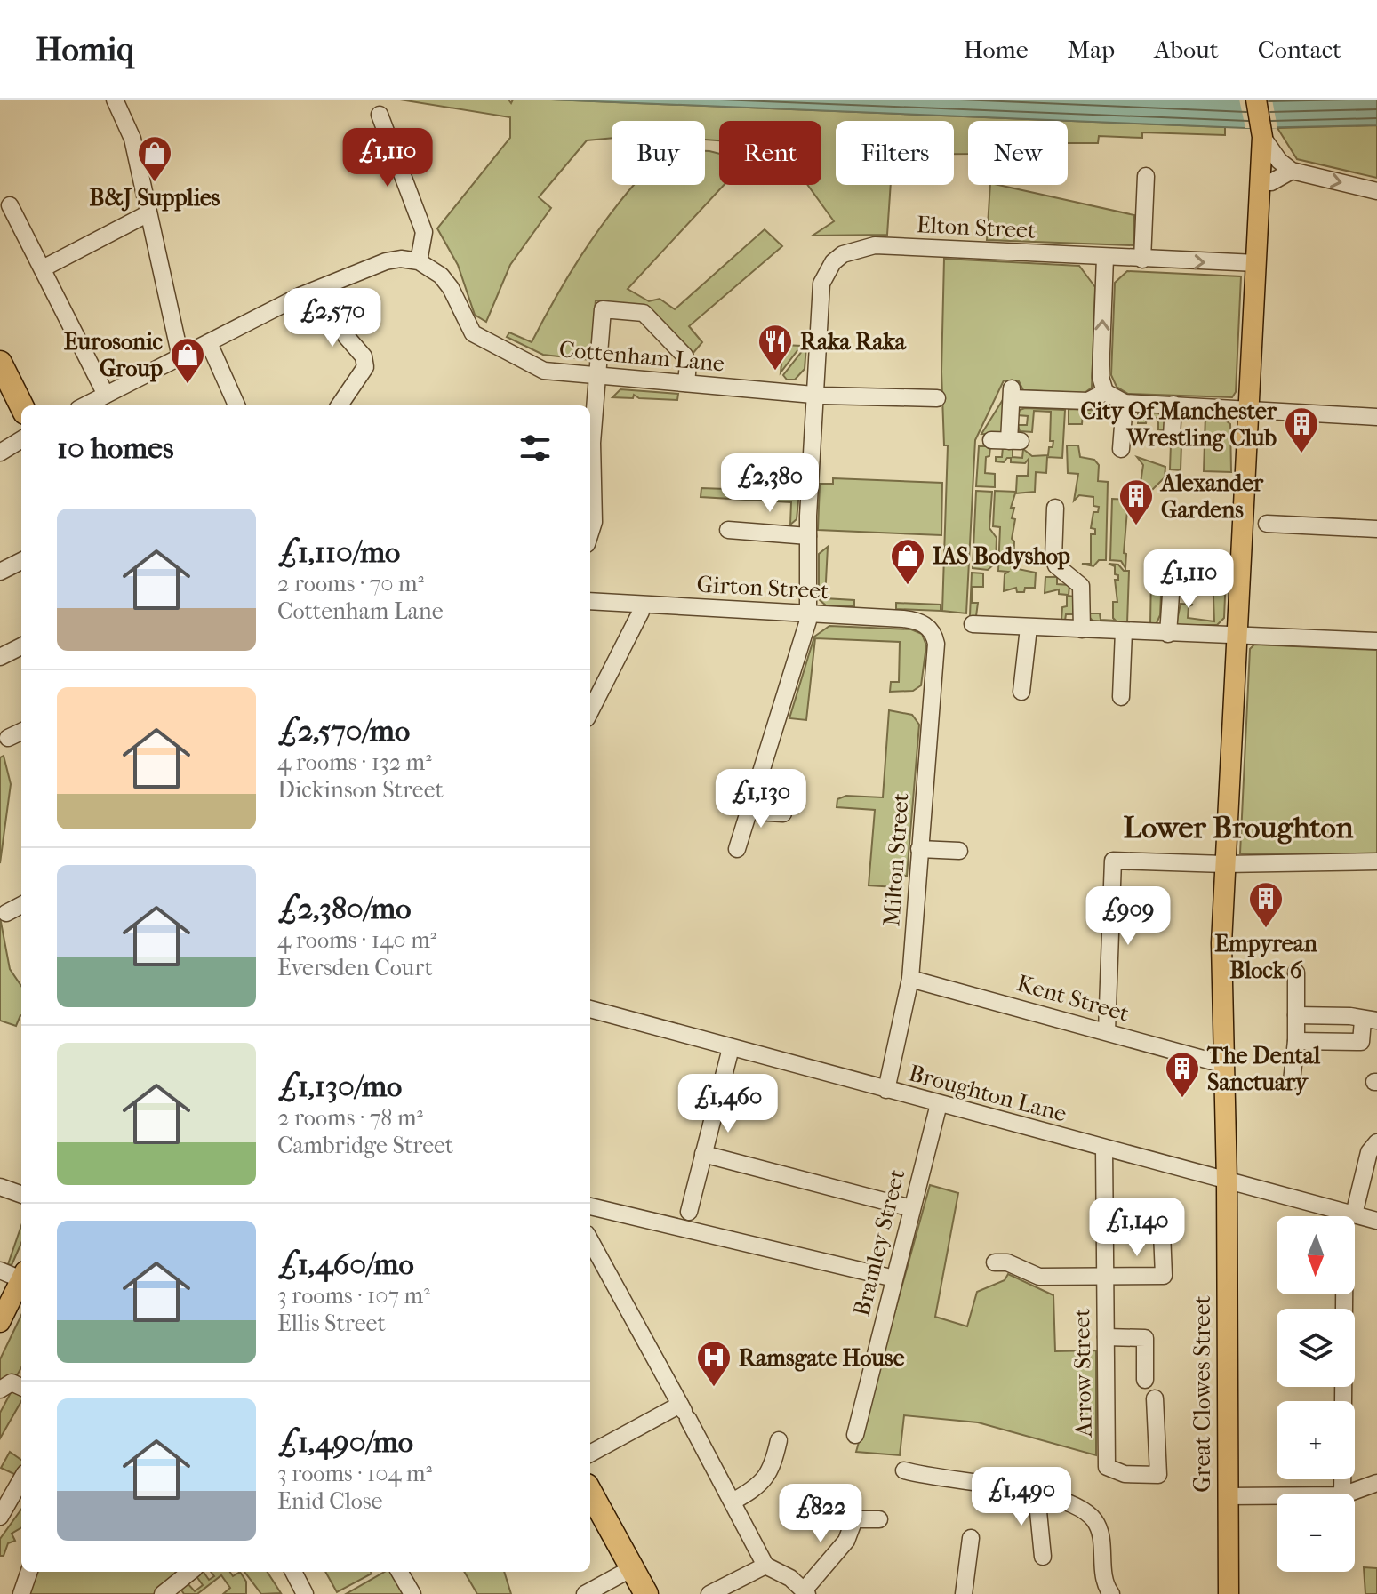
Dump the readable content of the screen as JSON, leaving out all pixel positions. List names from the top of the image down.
{
  "streets": {
    "main road": ["Great Clowes Street"],
    "street": [
      "Elton Street",
      "Cottenham Lane",
      "Girton Street",
      "Milton Street",
      "Kent Street",
      "Broughton Lane",
      "Bramley Street",
      "Arrow Street"
    ]
  },
  "crossings": [
    ["Elton Street", "Cottenham Lane"],
    ["Elton Street", "Girton Street"],
    ["Elton Street", "Great Clowes Street"],
    ["Girton Street", "Milton Street"],
    ["Milton Street", "Kent Street"],
    ["Milton Street", "Broughton Lane"],
    ["Kent Street", "Great Clowes Street"],
    ["Broughton Lane", "Bramley Street"],
    ["Broughton Lane", "Arrow Street"],
    ["Broughton Lane", "Great Clowes Street"]
  ],
  "districts": ["Lower Broughton"],
  "places": {
    "shop": ["B&J Supplies", "Eurosonic Group", "IAS Bodyshop"],
    "restaurant": ["Raka Raka"],
    "building": [
      "City Of Manchester Wrestling Club",
      "Alexander Gardens",
      "Empyrean Block 6",
      "The Dental Sanctuary"
    ],
    "hospital": ["Ramsgate House"]
  },
  "north": "bottom",
  "page": {
    "header": "Homiq",
    "nav": [
      "Home",
      "Map",
      "About",
      "Contact"
    ],
    "chip": [
      "Buy",
      "Rent",
      "Filters",
      "New"
    ],
    "price": [
      "£1,110",
      "£2,570",
      "£2,380",
      "£1,110",
      "£1,130",
      "£909",
      "£1,460",
      "£1,140",
      "£1,490",
      "£822"
    ],
    "heading": "10 homes",
    "list": [
      {
        "name": "£1,110/mo",
        "note": "2 rooms · 70 m² · Cottenham Lane"
      },
      {
        "name": "£2,570/mo",
        "note": "4 rooms · 132 m² · Dickinson Street"
      },
      {
        "name": "£2,380/mo",
        "note": "4 rooms · 140 m² · Eversden Court"
      },
      {
        "name": "£1,130/mo",
        "note": "2 rooms · 78 m² · Cambridge Street"
      },
      {
        "name": "£1,460/mo",
        "note": "3 rooms · 107 m² · Ellis Street"
      },
      {
        "name": "£1,490/mo",
        "note": "3 rooms · 104 m² · Enid Close"
      }
    ],
    "map_buttons": ["+", "−"]
  }
}
